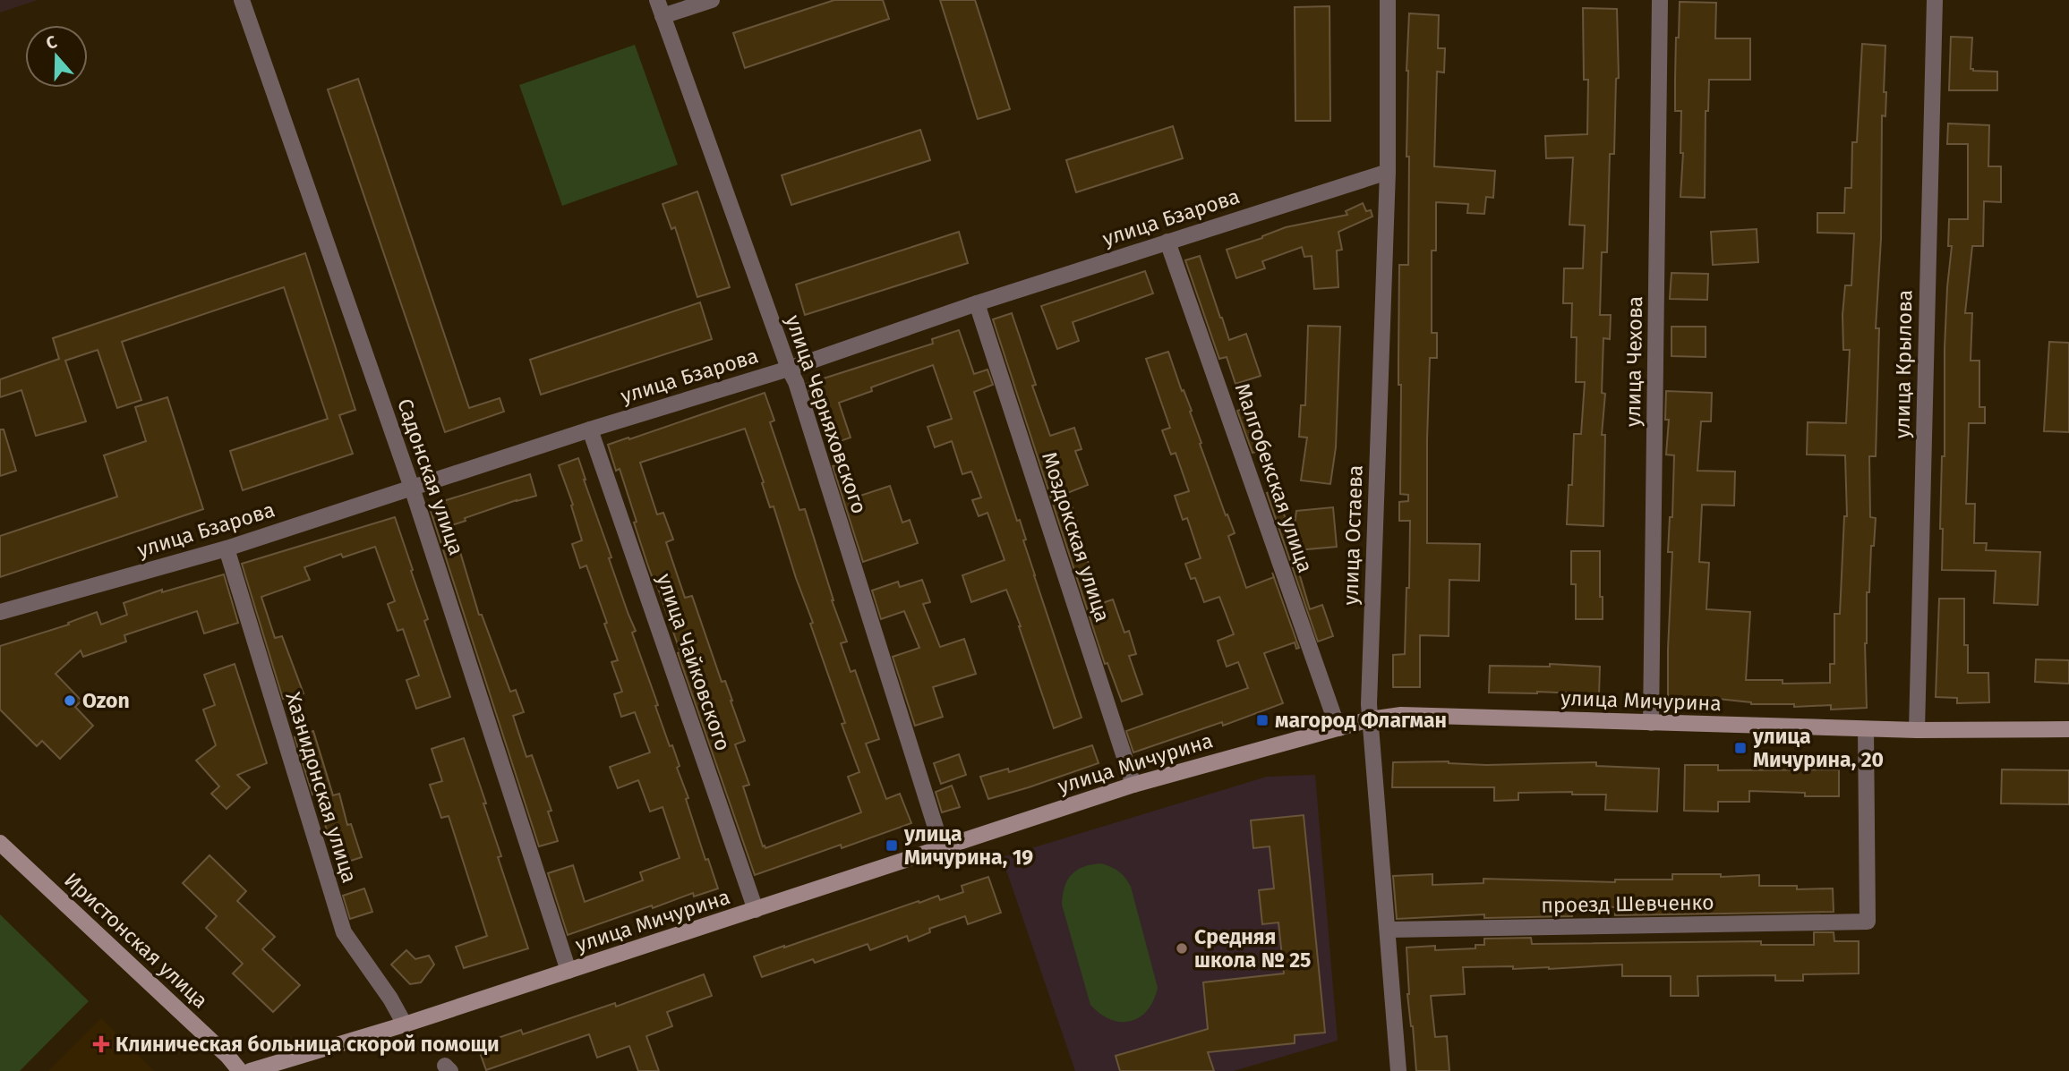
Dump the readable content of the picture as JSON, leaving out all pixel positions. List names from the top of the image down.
{
  "streets": {
    "street": [
      "улица Бзарова",
      "улица Чехова",
      "улица Крылова",
      "улица Черняховского",
      "Садонская улица",
      "Малгобекская улица",
      "улица Остаева",
      "Моздокская улица",
      "улица Чайковского",
      "улица Мичурина",
      "Хазнидонская улица",
      "проезд Шевченко",
      "Иристонская улица"
    ]
  },
  "crossings": [
    ["улица Бзарова", "улица Черняховского"],
    ["улица Бзарова", "Садонская улица"],
    ["улица Бзарова", "Малгобекская улица"],
    ["улица Бзарова", "улица Остаева"],
    ["улица Бзарова", "Моздокская улица"],
    ["улица Бзарова", "улица Чайковского"],
    ["улица Бзарова", "Хазнидонская улица"],
    ["улица Чехова", "улица Мичурина"],
    ["улица Крылова", "улица Мичурина"],
    ["улица Черняховского", "улица Мичурина"],
    ["Садонская улица", "улица Мичурина"],
    ["Малгобекская улица", "улица Мичурина"],
    ["улица Остаева", "улица Мичурина"],
    ["улица Остаева", "проезд Шевченко"],
    ["Моздокская улица", "улица Мичурина"],
    ["улица Чайковского", "улица Мичурина"],
    ["улица Мичурина", "Хазнидонская улица"],
    ["улица Мичурина", "проезд Шевченко"]
  ],
  "places": {
    "other": ["Ozon", "Средняя школа № 25"],
    "transit": ["магород Флагман", "улица Мичурина, 20", "улица Мичурина, 19"],
    "health": ["Клиническая больница скорой помощи"]
  },
  "north": "top"
}
